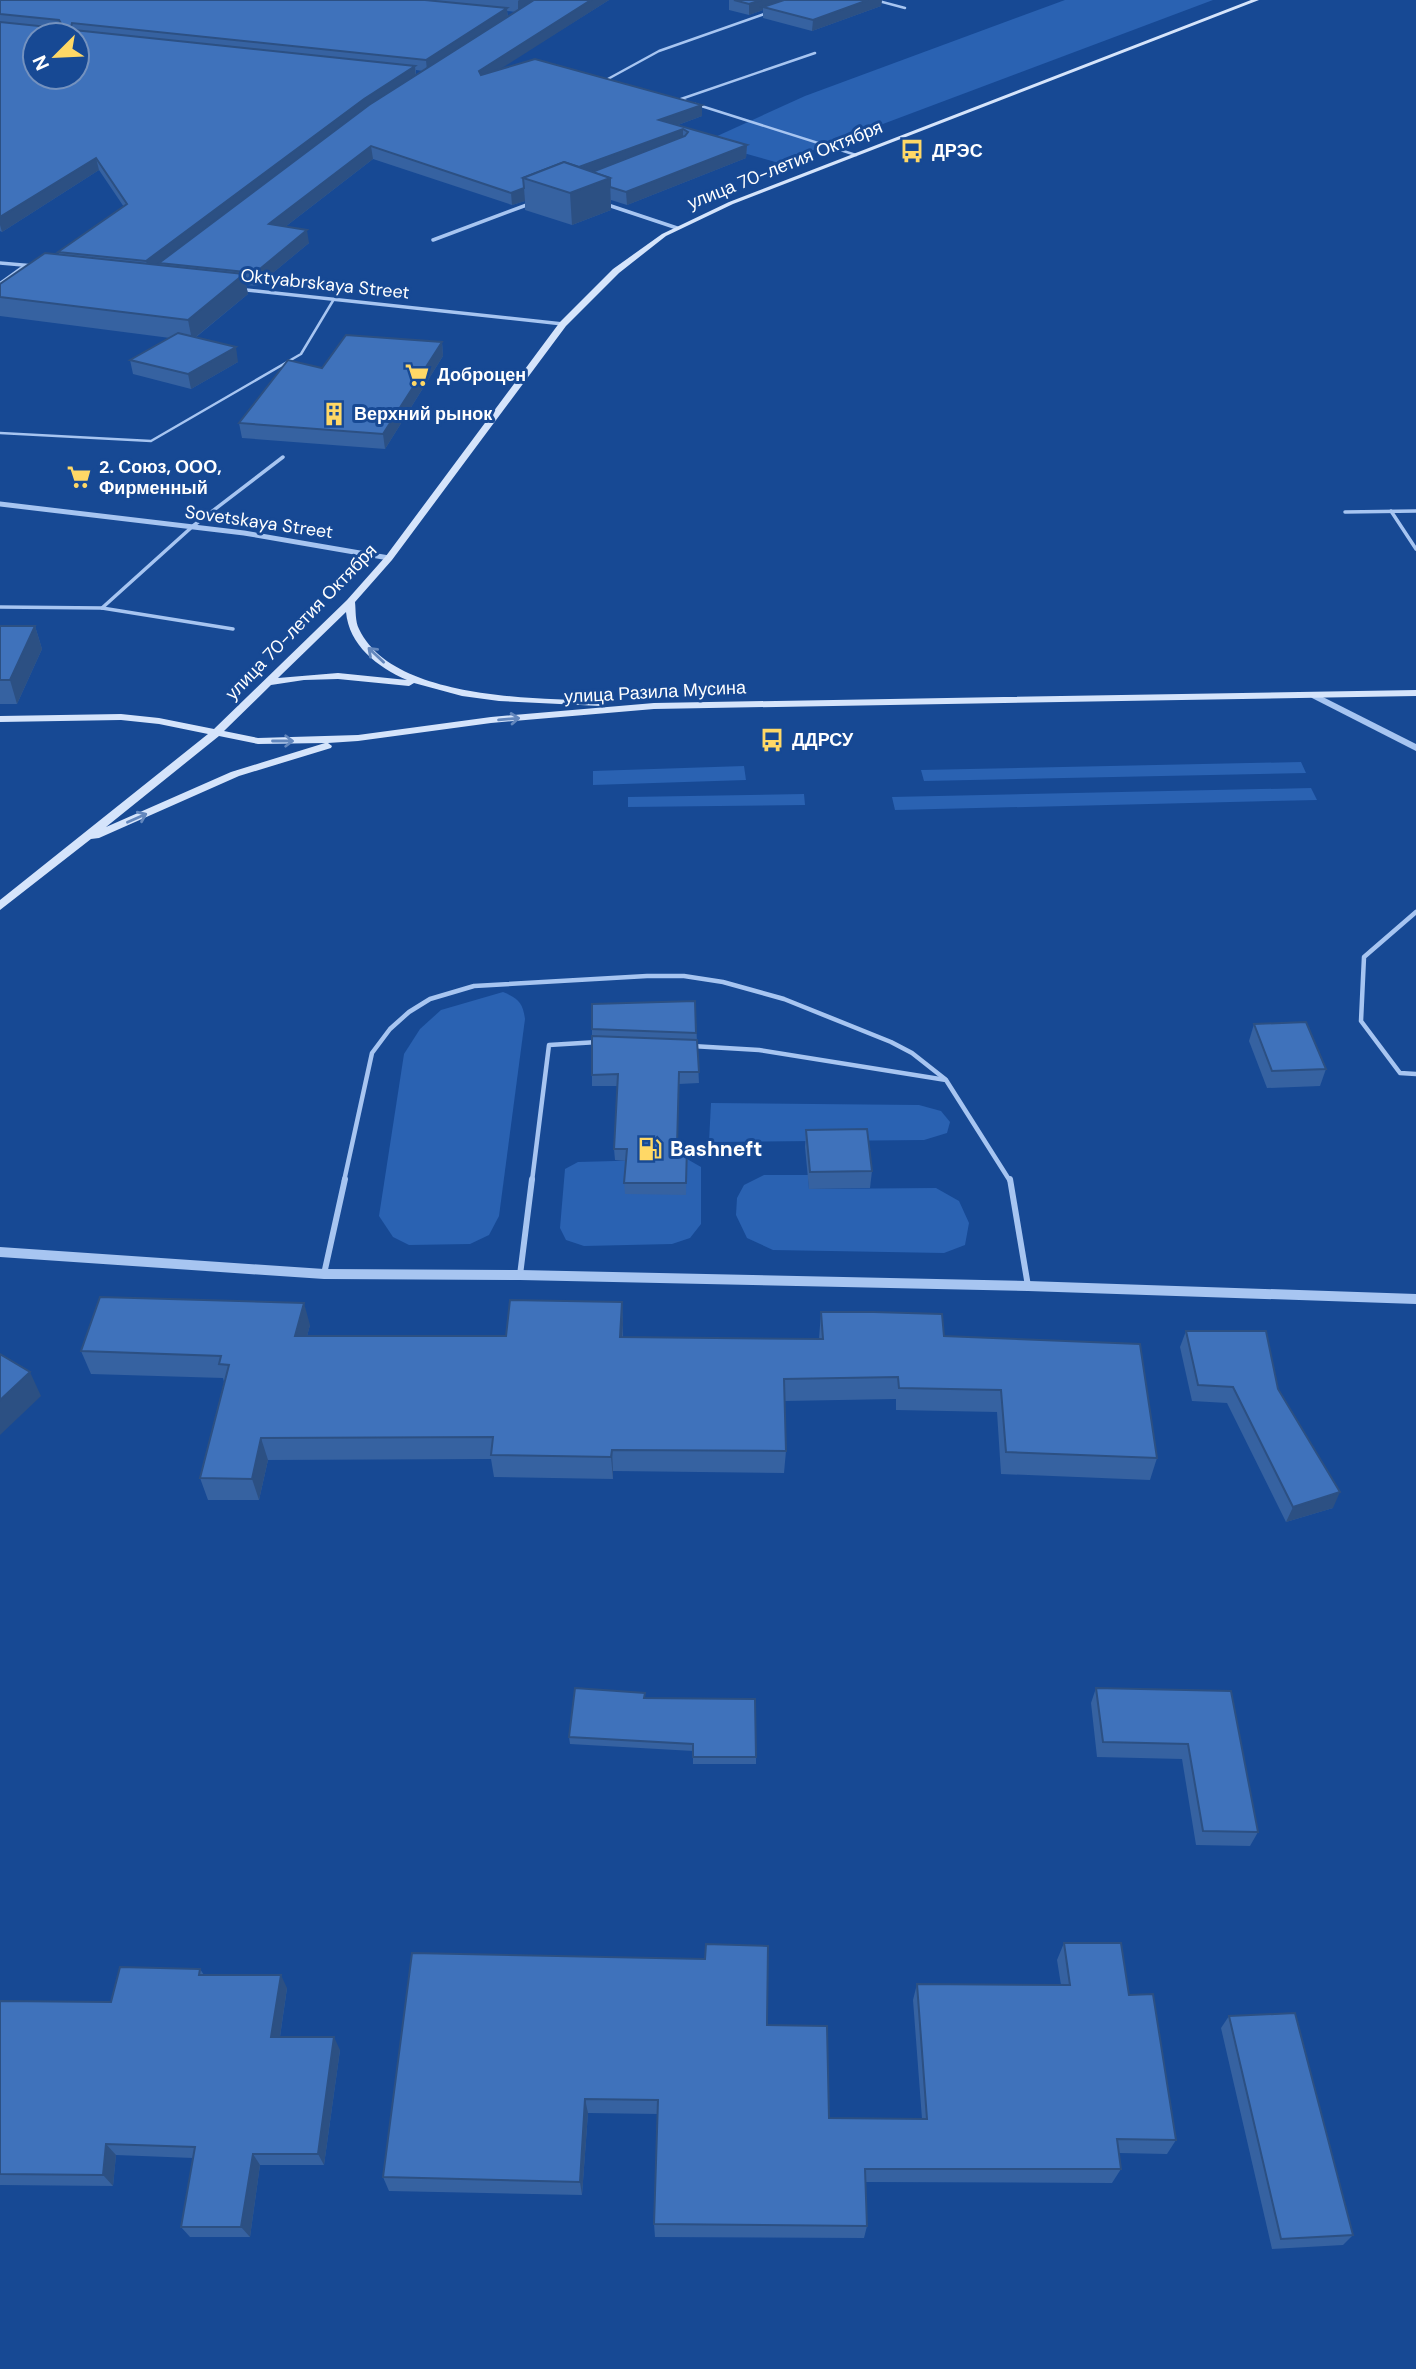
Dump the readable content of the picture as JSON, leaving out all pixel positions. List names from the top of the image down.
{
  "streets": {
    "main road": ["улица 70-летия Октября", "улица Разила Мусина"],
    "street": ["Oktyabrskaya Street", "Sovetskaya Street"]
  },
  "crossings": [
    ["улица 70-летия Октября", "Oktyabrskaya Street"],
    ["улица 70-летия Октября", "Sovetskaya Street"],
    ["улица 70-летия Октября", "улица Разила Мусина"]
  ],
  "places": {
    "bus stop": ["ДРЭС", "ДДРСУ"],
    "supermarket": ["Доброцен", "2. Союз, ООО, Фирменный"],
    "building": ["Верхний рынок"],
    "fuel station": ["Bashneft"]
  },
  "north": "bottom left"
}
